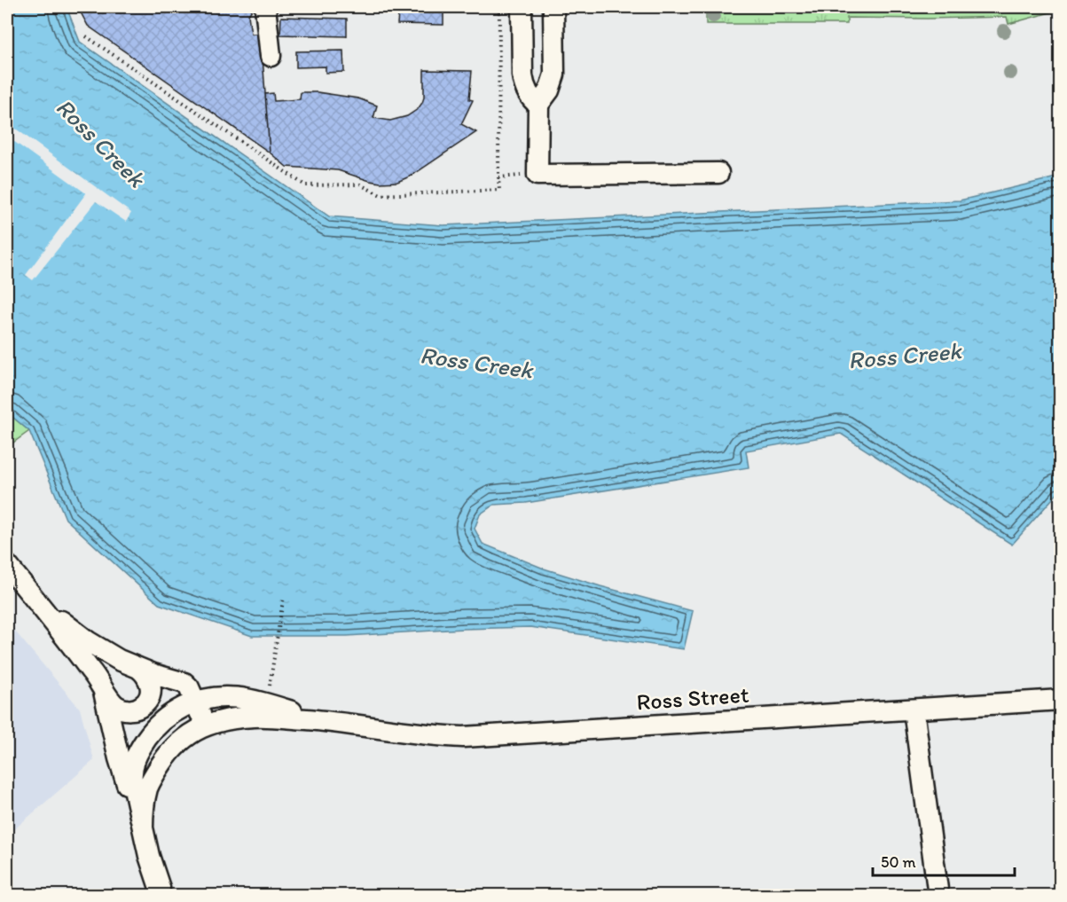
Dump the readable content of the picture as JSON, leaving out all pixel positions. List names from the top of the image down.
{
  "streets": {
    "street": ["Ross Street"]
  },
  "water": ["Ross Creek"],
  "scale_bar": "50 m"
}
